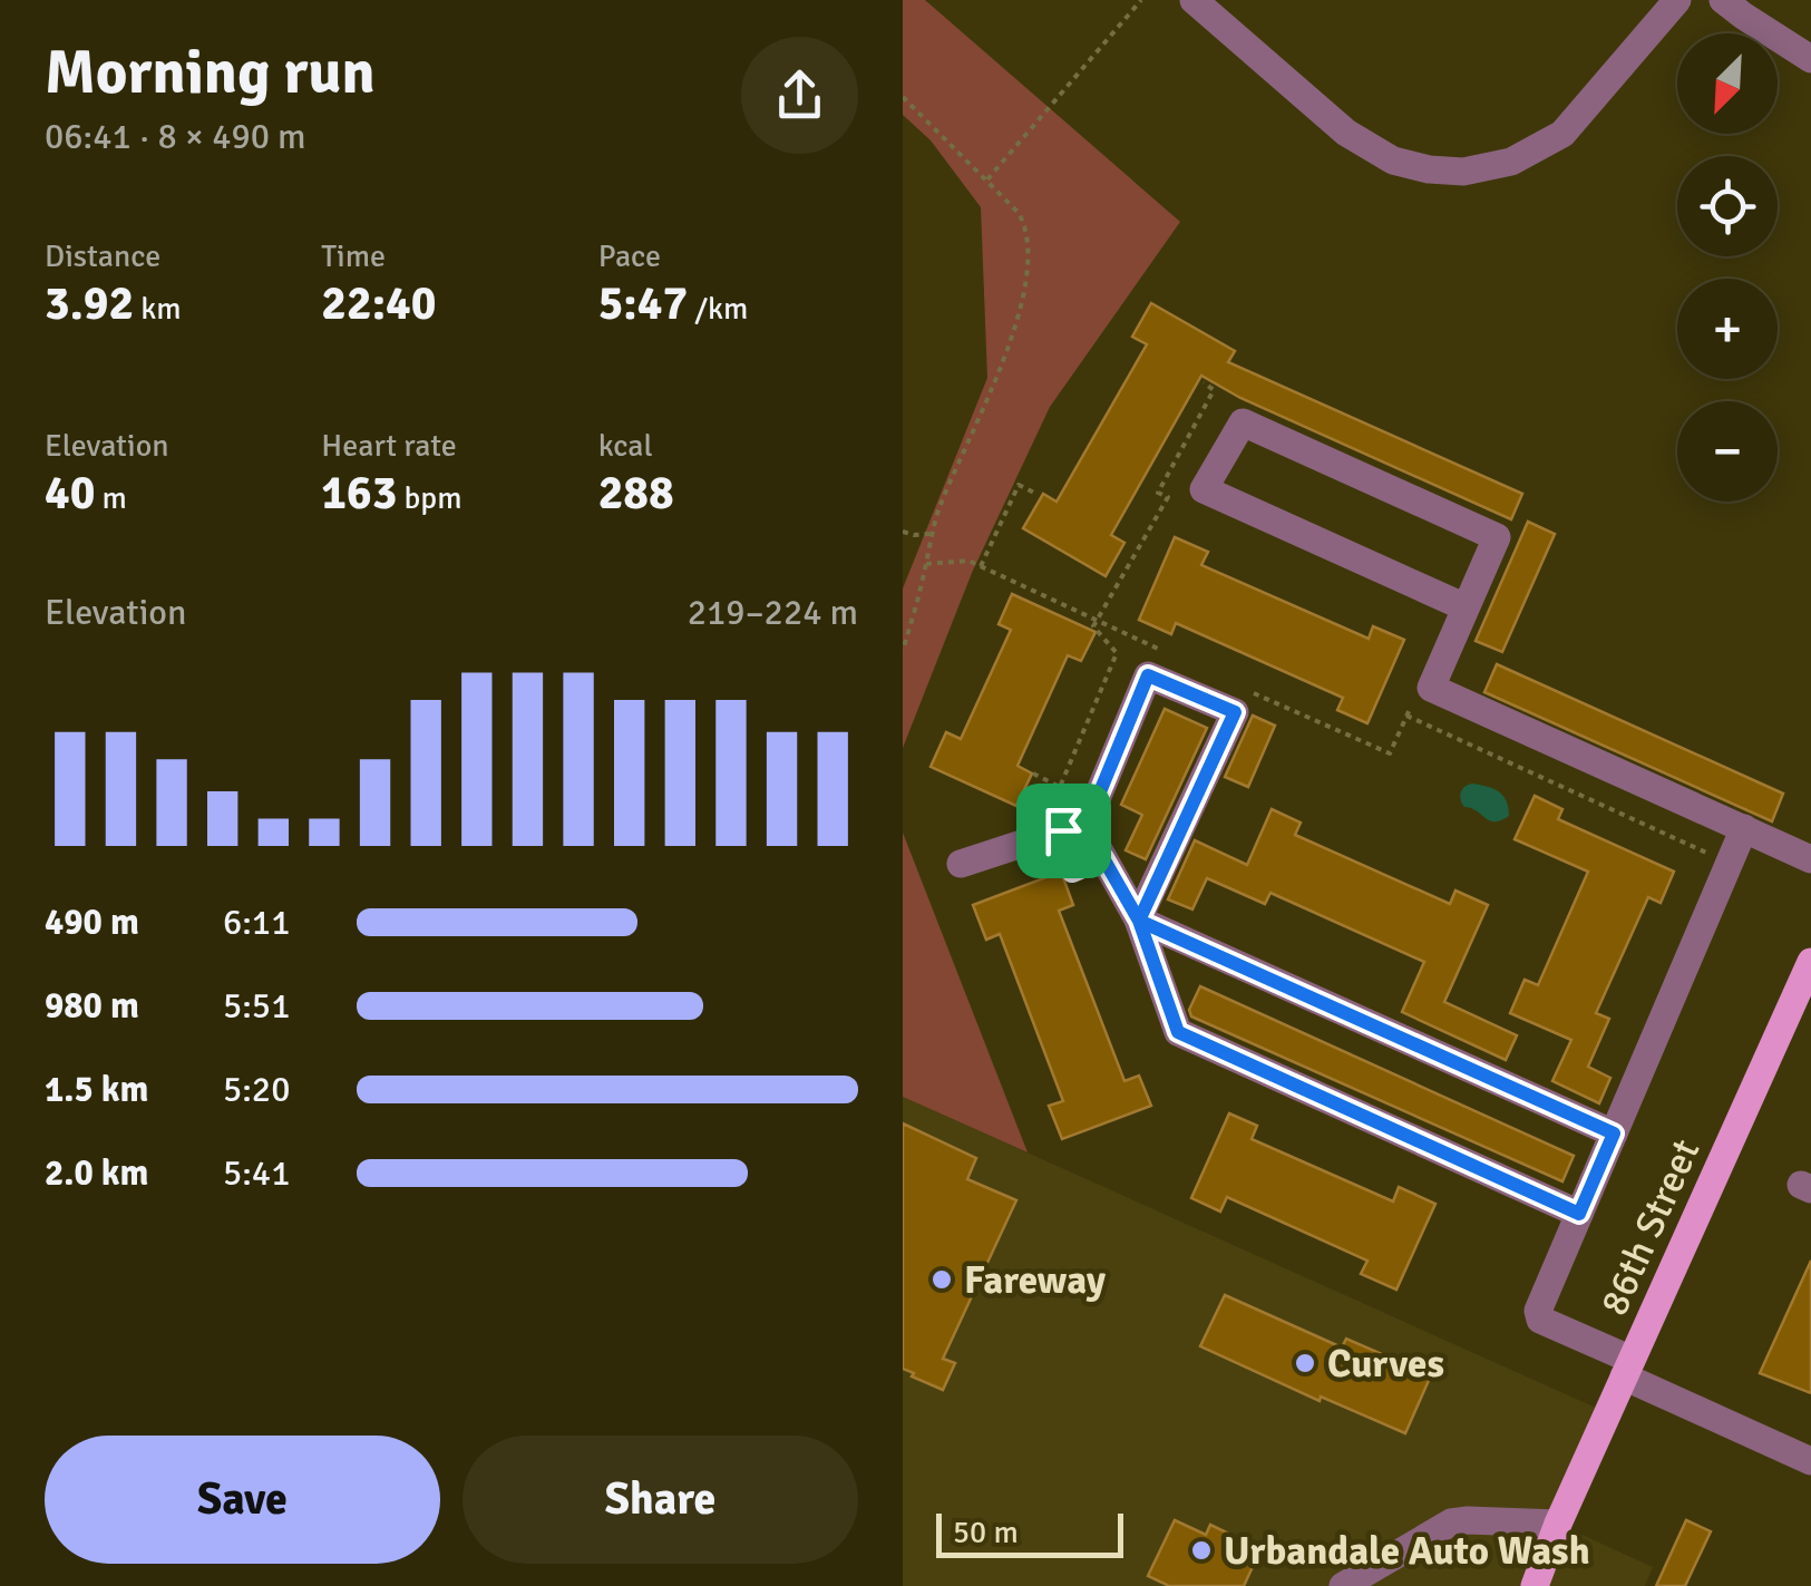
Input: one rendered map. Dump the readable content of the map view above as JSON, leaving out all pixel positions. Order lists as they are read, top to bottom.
{
  "streets": {
    "main road": ["86th Street"]
  },
  "places": ["Fareway", "Curves", "Urbandale Auto Wash"],
  "scale_bar": "50 m",
  "north": "bottom left",
  "page": {
    "heading": ["Morning run", "06:41 · 8 × 490 m"],
    "map_buttons": ["+", "−"],
    "stats": [
      ["Distance", "3.92 km"],
      ["Time", "22:40"],
      ["Pace", "5:47 /km"],
      ["Elevation", "40 m"],
      ["Heart rate", "163 bpm"],
      ["kcal", "288"]
    ],
    "chart": ["Elevation", "219–224 m"],
    "list": [
      {
        "name": "490 m",
        "note": "6:11"
      },
      {
        "name": "980 m",
        "note": "5:51"
      },
      {
        "name": "1.5 km",
        "note": "5:20"
      },
      {
        "name": "2.0 km",
        "note": "5:41"
      }
    ],
    "buttons": ["Save", "Share"],
    "scale": "50 m"
  }
}
